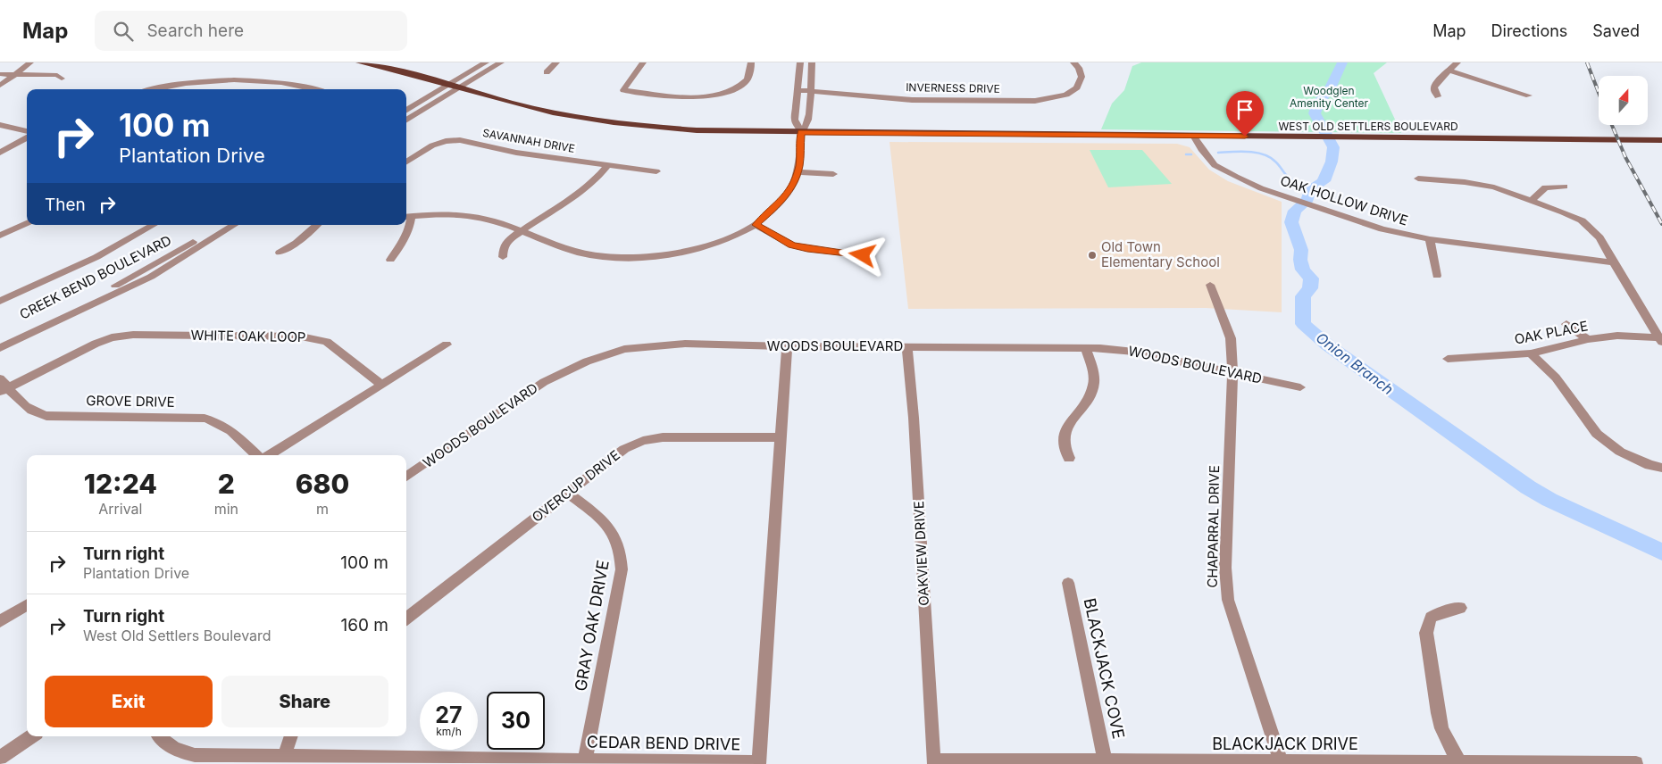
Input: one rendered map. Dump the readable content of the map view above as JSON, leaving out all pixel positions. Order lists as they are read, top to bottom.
{
  "streets": {
    "main road": ["WEST OLD SETTLERS BOULEVARD"],
    "street": [
      "INVERNESS DRIVE",
      "SAVANNAH DRIVE",
      "OAK HOLLOW DRIVE",
      "CREEK BEND BOULEVARD",
      "OAK PLACE",
      "WHITE OAK LOOP",
      "WOODS BOULEVARD",
      "GROVE DRIVE",
      "OVERCUP DRIVE",
      "CHAPARRAL DRIVE",
      "OAKVIEW DRIVE",
      "GRAY OAK DRIVE",
      "BLACKJACK COVE",
      "CEDAR BEND DRIVE",
      "BLACKJACK DRIVE"
    ]
  },
  "crossings": [
    ["WEST OLD SETTLERS BOULEVARD", "OAK HOLLOW DRIVE"],
    ["WHITE OAK LOOP", "GROVE DRIVE"],
    ["WOODS BOULEVARD", "CHAPARRAL DRIVE"],
    ["WOODS BOULEVARD", "OAKVIEW DRIVE"],
    ["WOODS BOULEVARD", "CEDAR BEND DRIVE"],
    ["OVERCUP DRIVE", "GRAY OAK DRIVE"],
    ["OVERCUP DRIVE", "CEDAR BEND DRIVE"],
    ["CHAPARRAL DRIVE", "BLACKJACK DRIVE"],
    ["OAKVIEW DRIVE", "BLACKJACK DRIVE"],
    ["GRAY OAK DRIVE", "CEDAR BEND DRIVE"],
    ["BLACKJACK COVE", "BLACKJACK DRIVE"]
  ],
  "water": ["Onion Branch"],
  "parks": ["Woodglen Amenity Center"],
  "places": ["Old Town Elementary School"],
  "north": "top",
  "page": {
    "header": "Map",
    "search": "Search here",
    "nav": ["Map", "Directions", "Saved"],
    "turn": ["100 m", "Plantation Drive"],
    "then": "Then",
    "eta": [
      "12:24",
      "Arrival",
      "2",
      "min",
      "680",
      "m"
    ],
    "list": [
      {
        "name": "Turn right",
        "note": "Plantation Drive",
        "value": "100 m"
      },
      {
        "name": "Turn right",
        "note": "West Old Settlers Boulevard",
        "value": "160 m"
      }
    ],
    "buttons": ["Exit", "Share"],
    "speed": "27 km/h",
    "limit": "30"
  }
}
